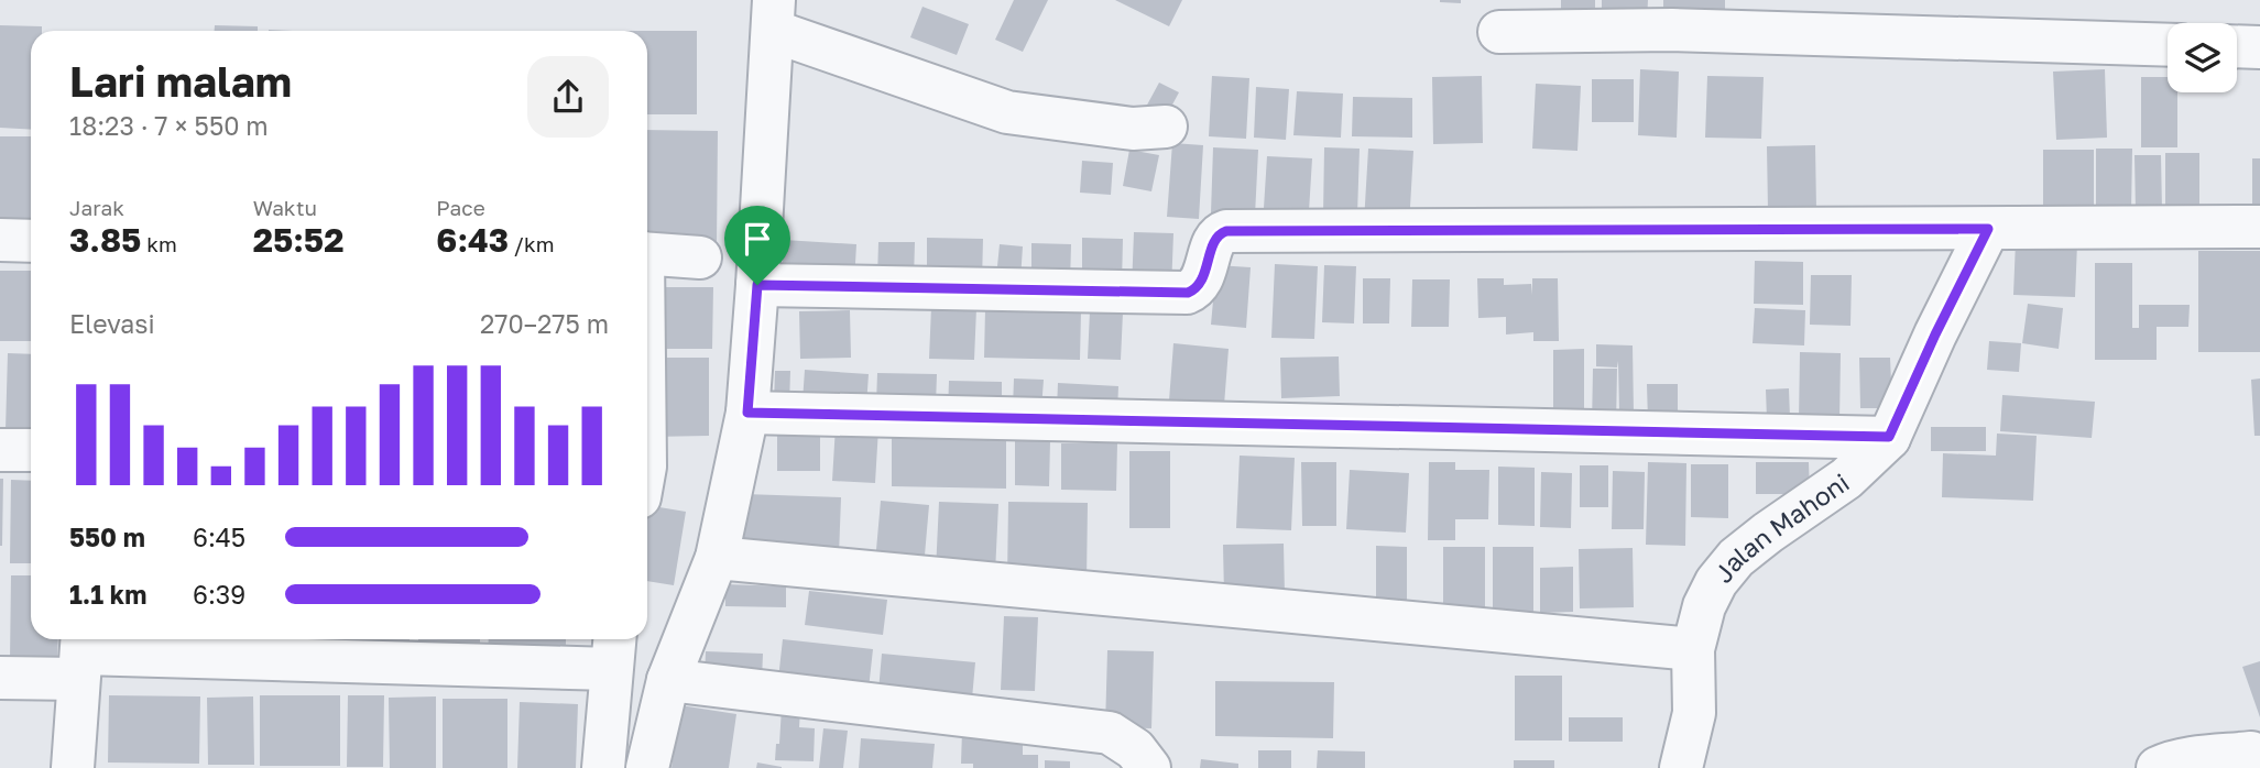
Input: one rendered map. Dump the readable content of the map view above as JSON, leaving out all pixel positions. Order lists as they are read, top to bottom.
{
  "streets": {
    "street": ["Jalan Mahoni"]
  },
  "page": {
    "heading": ["Lari malam", "18:23 · 7 × 550 m"],
    "stats": [
      ["Jarak", "3.85 km"],
      ["Waktu", "25:52"],
      ["Pace", "6:43 /km"]
    ],
    "chart": ["Elevasi", "270–275 m"],
    "list": [
      {
        "name": "550 m",
        "note": "6:45"
      },
      {
        "name": "1.1 km",
        "note": "6:39"
      }
    ]
  }
}
